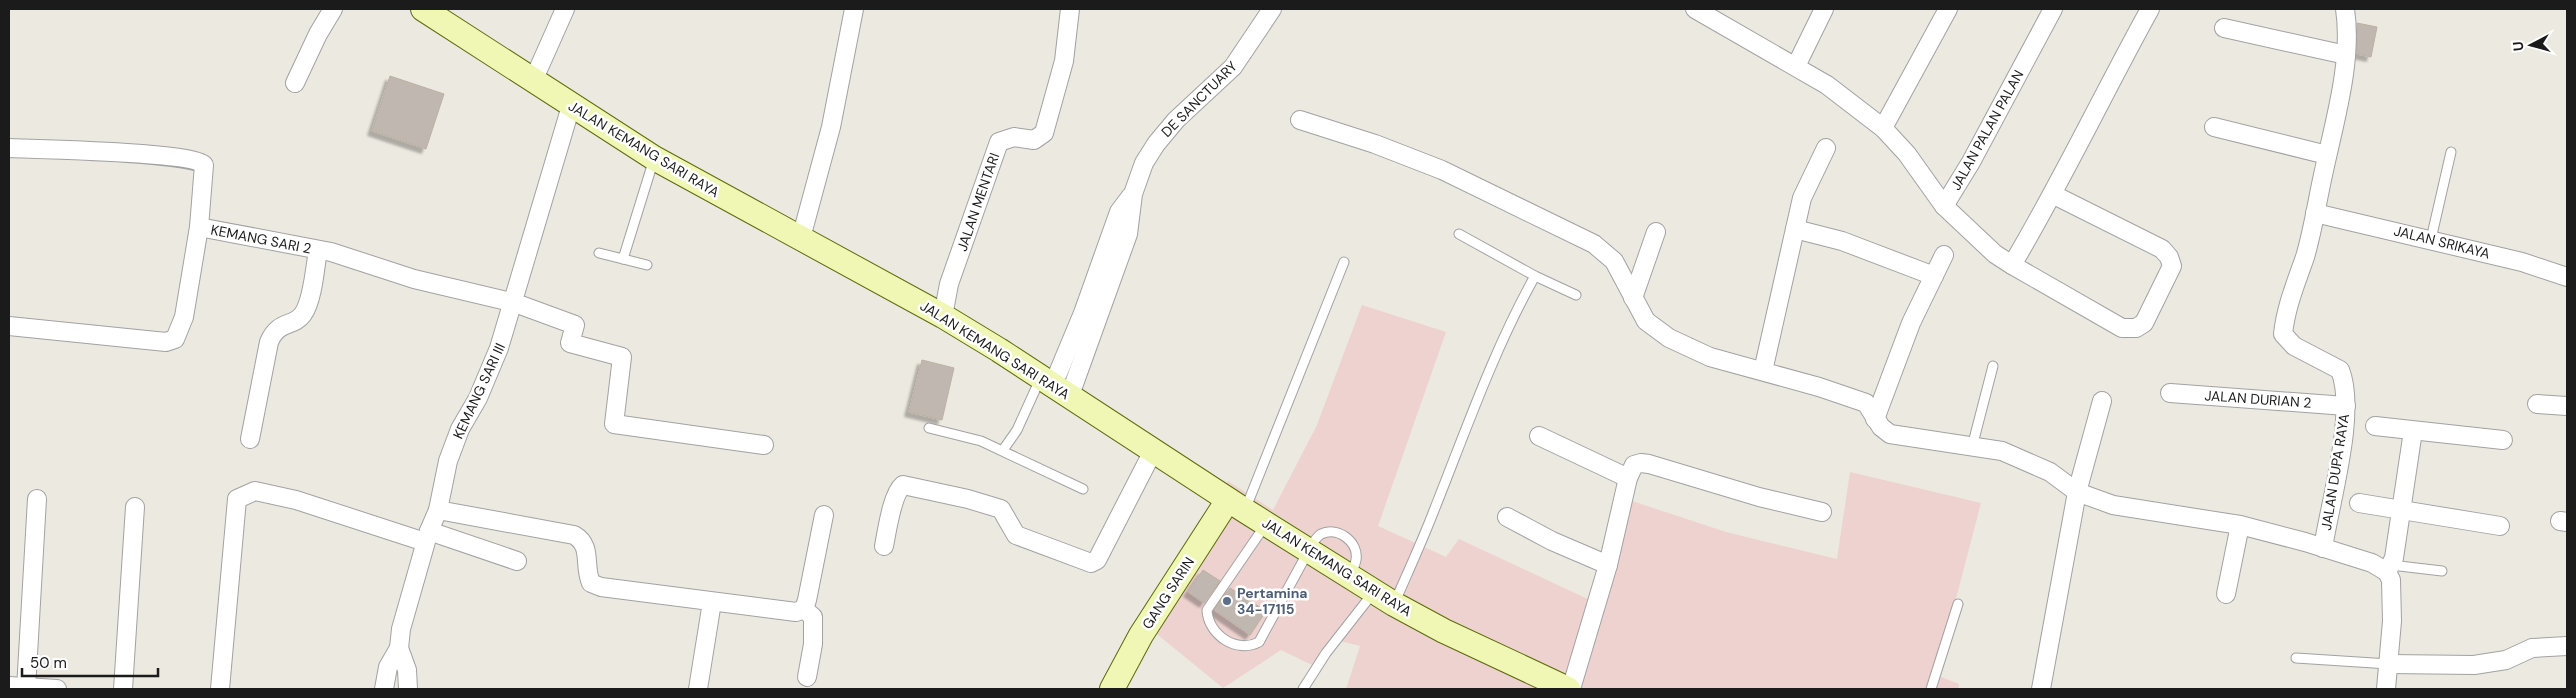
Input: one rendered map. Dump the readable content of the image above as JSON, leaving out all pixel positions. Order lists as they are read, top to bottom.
{
  "streets": {
    "main road": ["JALAN KEMANG SARI RAYA", "GANG SARIN"],
    "street": [
      "DE SANCTUARY",
      "JALAN PALAN PALAN",
      "JALAN MENTARI",
      "KEMANG SARI 2",
      "JALAN SRIKAYA",
      "KEMANG SARI III",
      "JALAN DURIAN 2",
      "JALAN DUPA RAYA"
    ]
  },
  "crossings": [
    ["DE SANCTUARY", "JALAN KEMANG SARI RAYA"],
    ["JALAN KEMANG SARI RAYA", "JALAN MENTARI"],
    ["JALAN KEMANG SARI RAYA", "KEMANG SARI III"],
    ["JALAN KEMANG SARI RAYA", "GANG SARIN"],
    ["KEMANG SARI 2", "KEMANG SARI III"],
    ["JALAN SRIKAYA", "JALAN DUPA RAYA"],
    ["JALAN DURIAN 2", "JALAN DUPA RAYA"]
  ],
  "places": ["Pertamina 34-17115"],
  "scale_bar": "50 m",
  "north": "left"
}
